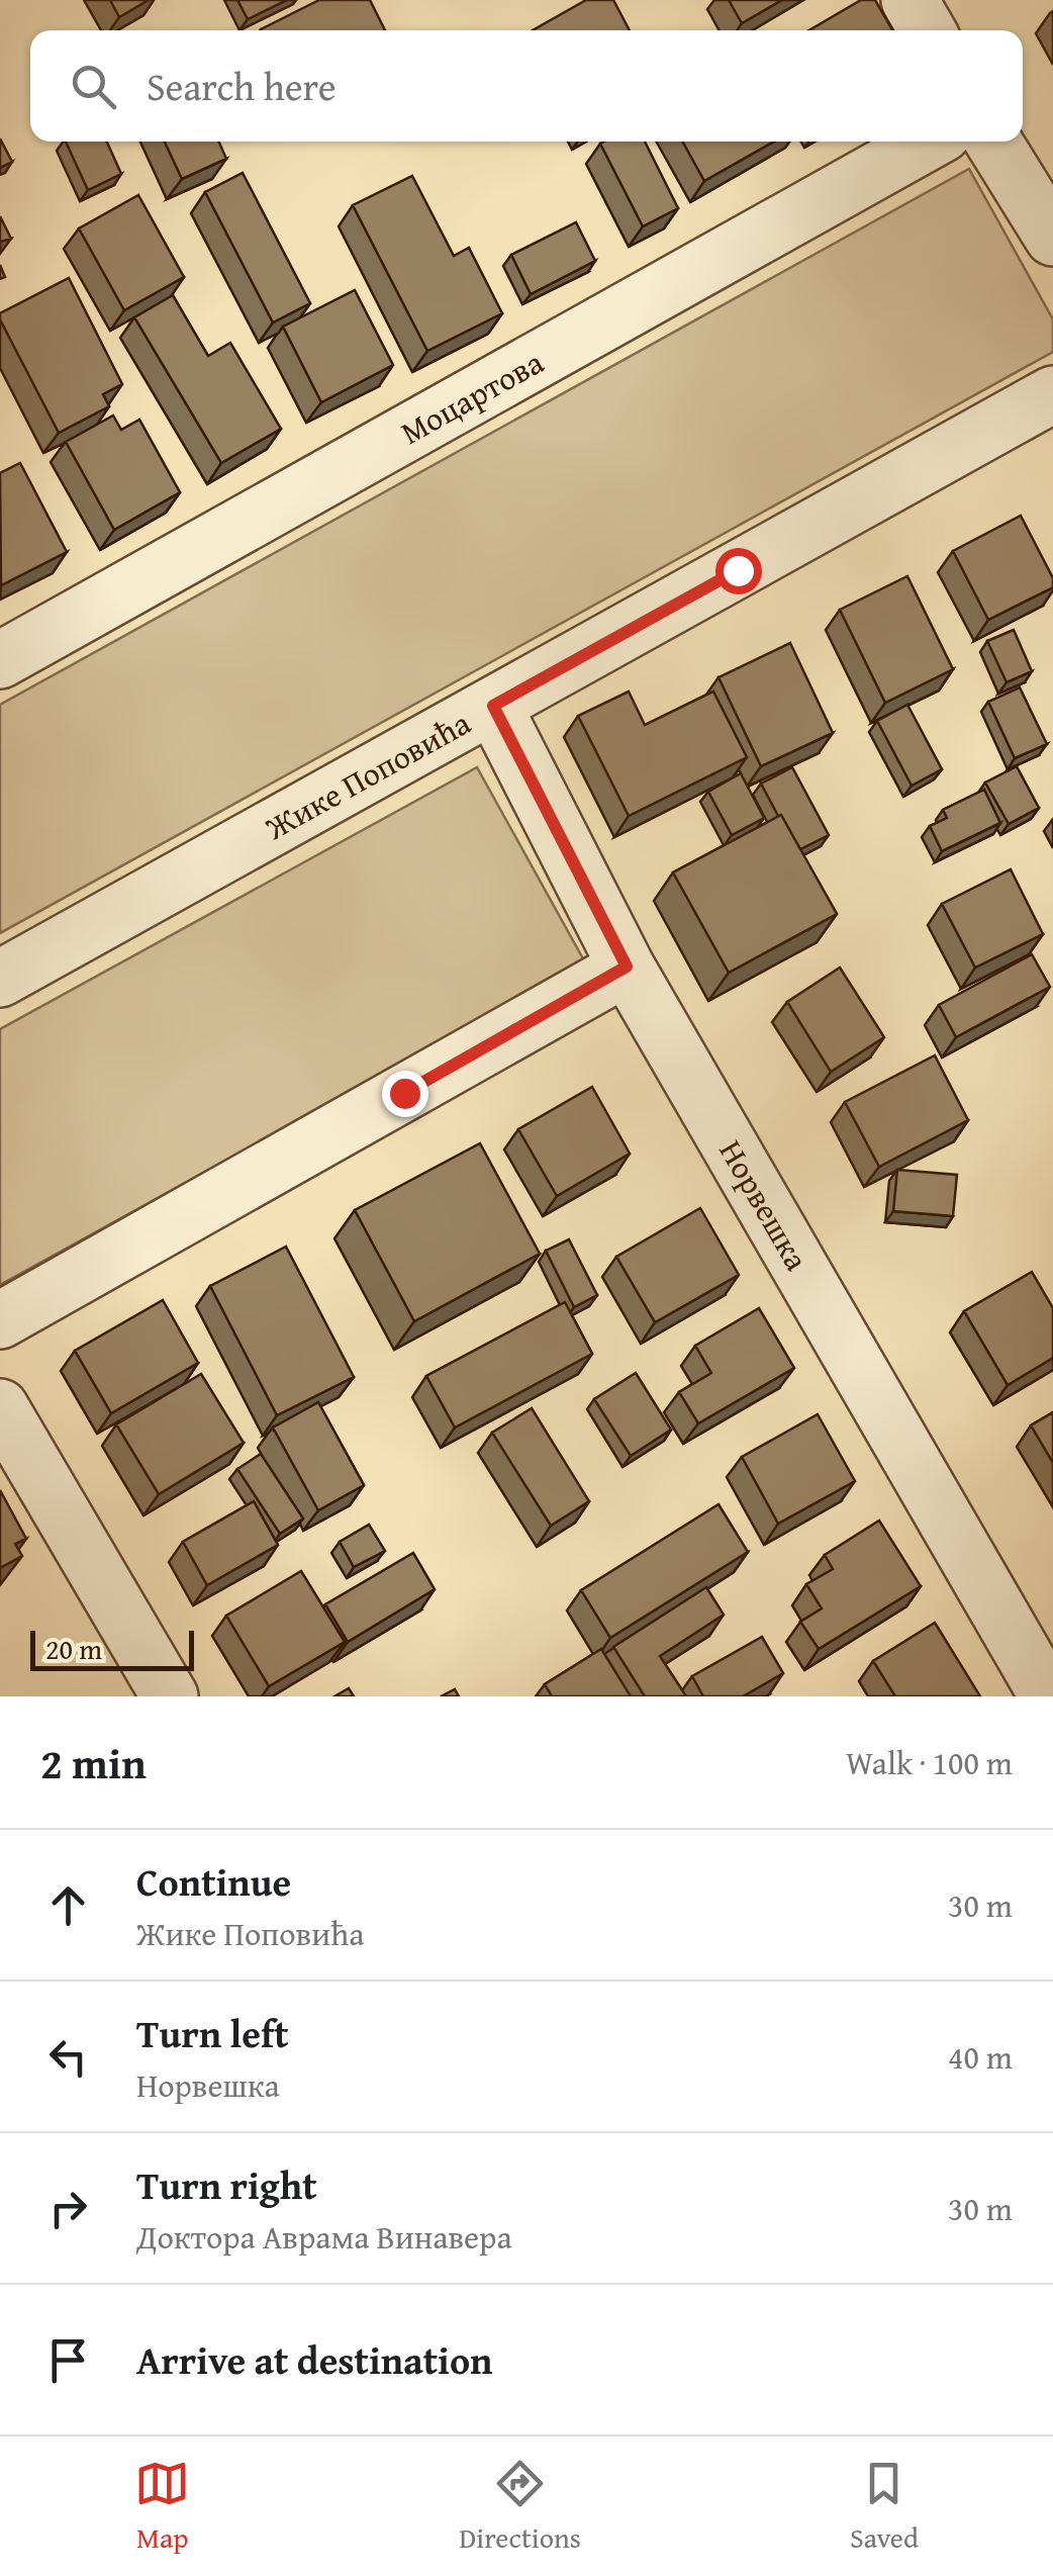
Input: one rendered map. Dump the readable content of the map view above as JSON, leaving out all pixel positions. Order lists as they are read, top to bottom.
{
  "streets": {
    "street": ["Моцартова", "Жике Поповића", "Норвешка"]
  },
  "crossings": [
    ["Жике Поповића", "Норвешка"]
  ],
  "scale_bar": "20 m",
  "page": {
    "search": "Search here",
    "scale": "20 m",
    "heading": ["2 min", "Walk · 100 m"],
    "list": [
      ["Continue", "Жике Поповића", "30 m"],
      ["Turn left", "Норвешка", "40 m"],
      ["Turn right", "Доктора Аврама Винавера", "30 m"],
      "Arrive at destination"
    ],
    "nav": ["Map", "Directions", "Saved"]
  }
}
